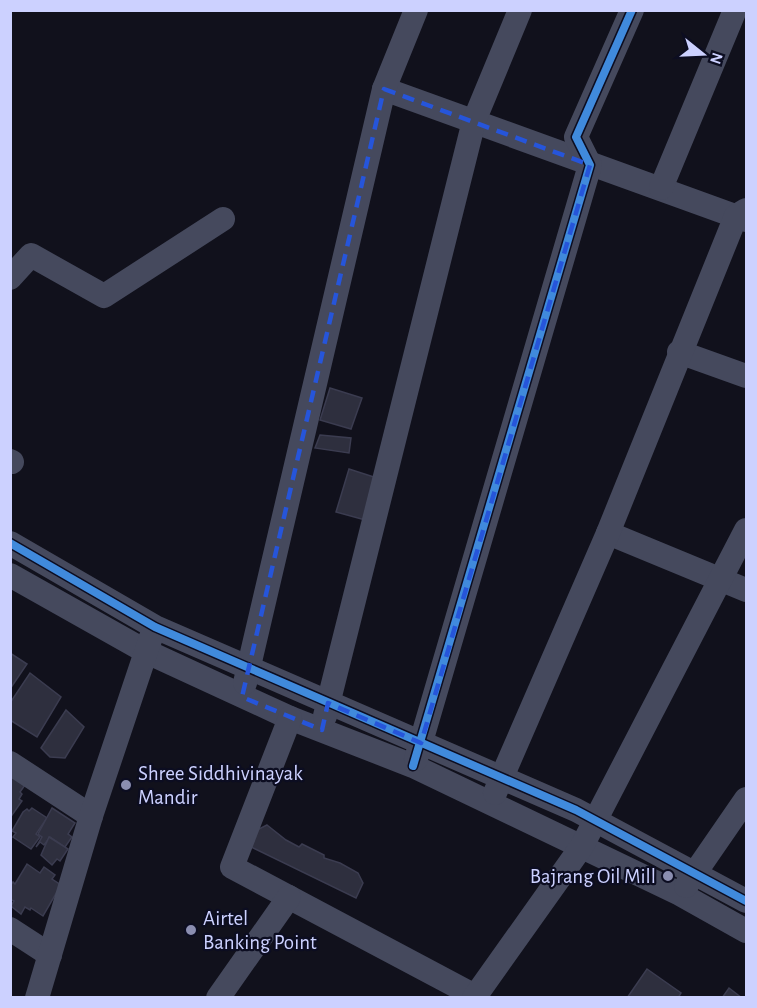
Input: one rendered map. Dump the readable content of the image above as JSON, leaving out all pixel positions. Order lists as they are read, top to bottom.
{
  "places": ["Shree Siddhivinayak Mandir", "Bajrang Oil Mill", "Airtel Banking Point"],
  "north": "right"
}
